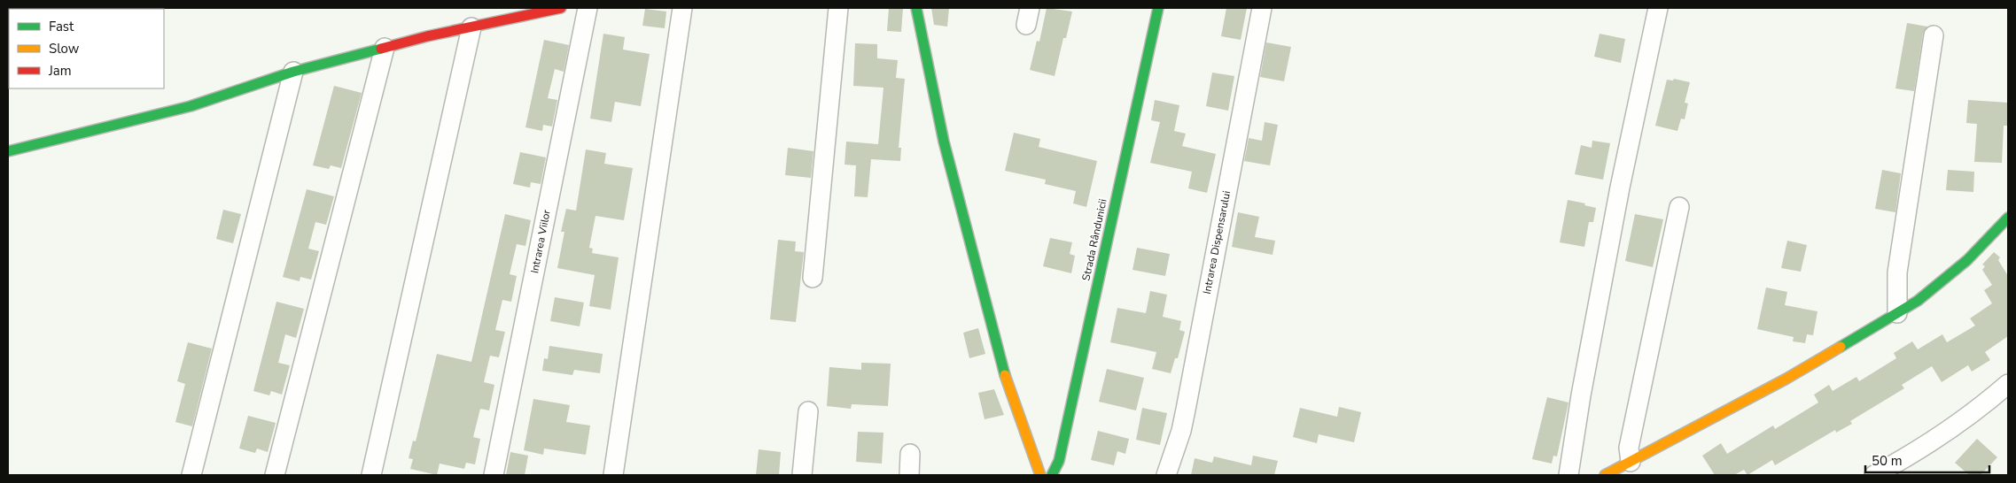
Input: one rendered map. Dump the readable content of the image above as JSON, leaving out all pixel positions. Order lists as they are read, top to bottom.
{
  "streets": {
    "street": ["Strada Rândunicii", "Intrarea Viilor", "Intrarea Dispensarului"]
  },
  "legend": ["Fast", "Slow", "Jam"],
  "scale_bar": "50 m"
}
